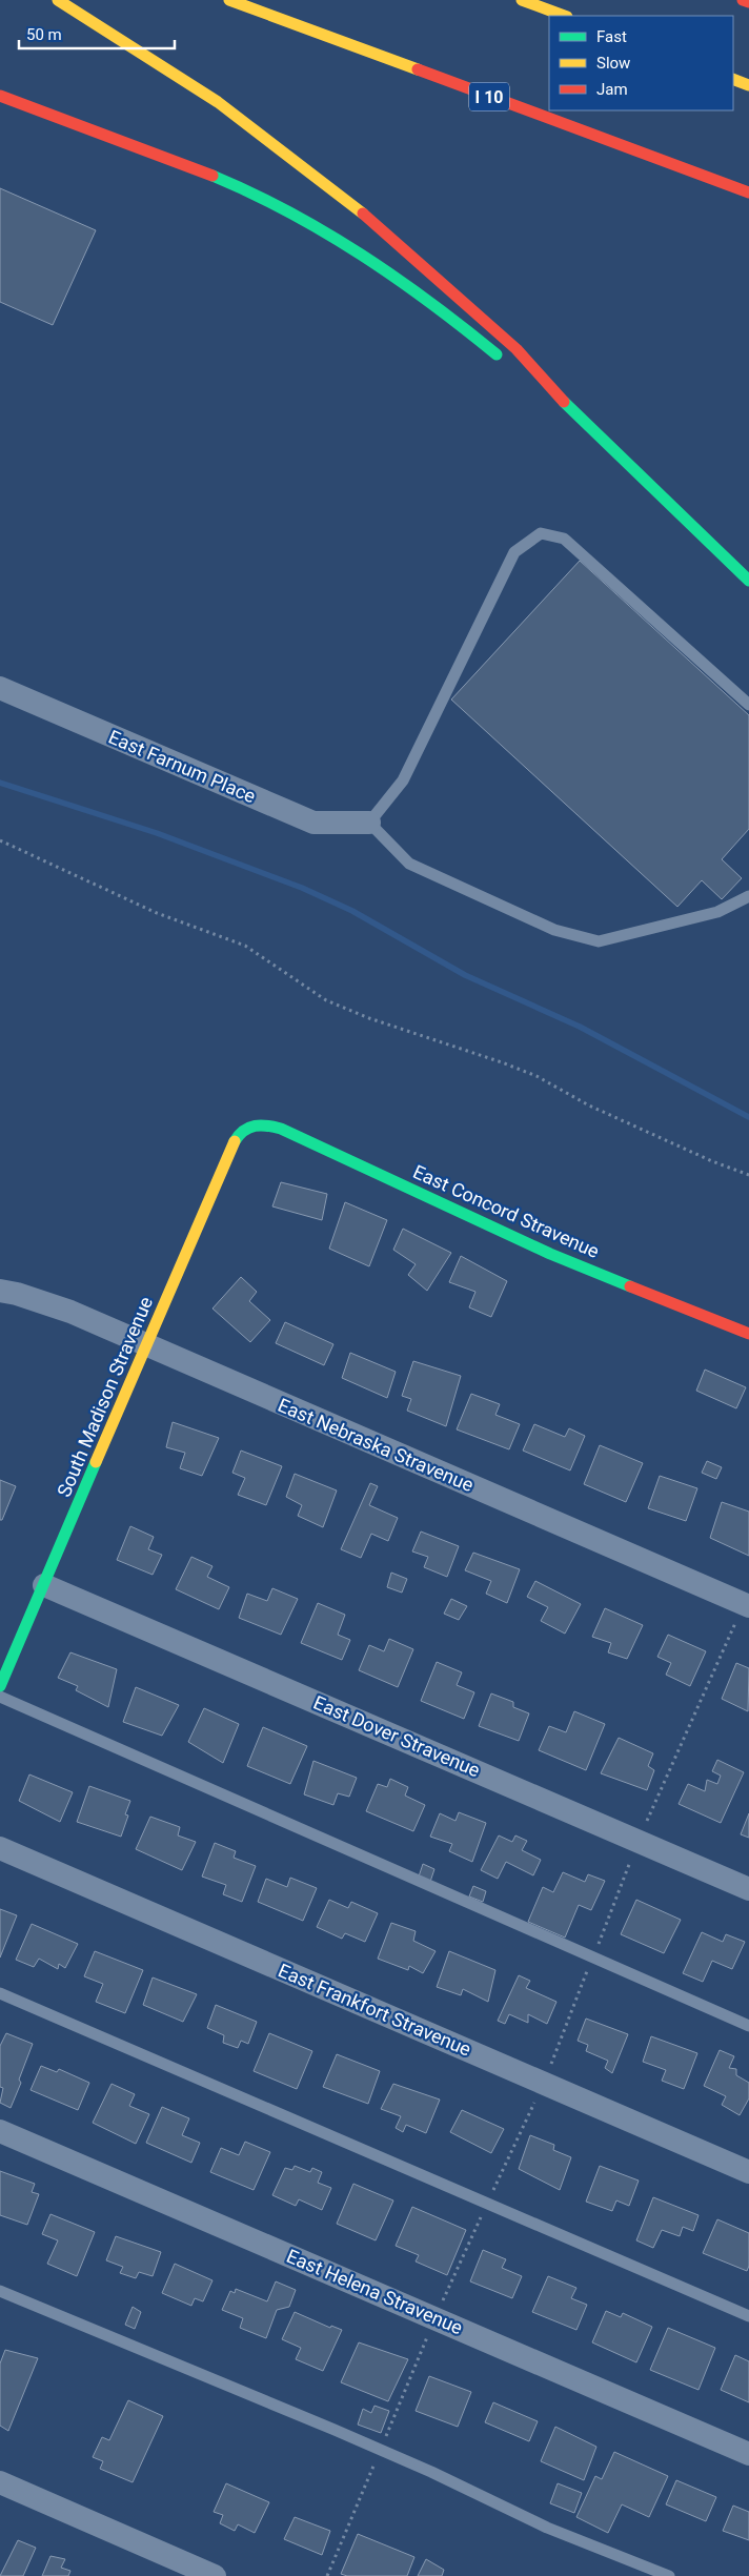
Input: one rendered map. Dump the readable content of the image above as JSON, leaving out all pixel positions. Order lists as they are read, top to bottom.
{
  "streets": {
    "main road": ["I 10", "East Concord Stravenue", "South Madison Stravenue"],
    "street": [
      "East Farnum Place",
      "East Nebraska Stravenue",
      "East Dover Stravenue",
      "East Frankfort Stravenue",
      "East Helena Stravenue"
    ]
  },
  "crossings": [
    ["East Concord Stravenue", "South Madison Stravenue"],
    ["South Madison Stravenue", "East Nebraska Stravenue"],
    ["South Madison Stravenue", "East Dover Stravenue"]
  ],
  "legend": ["Fast", "Slow", "Jam"],
  "scale_bar": "50 m"
}
